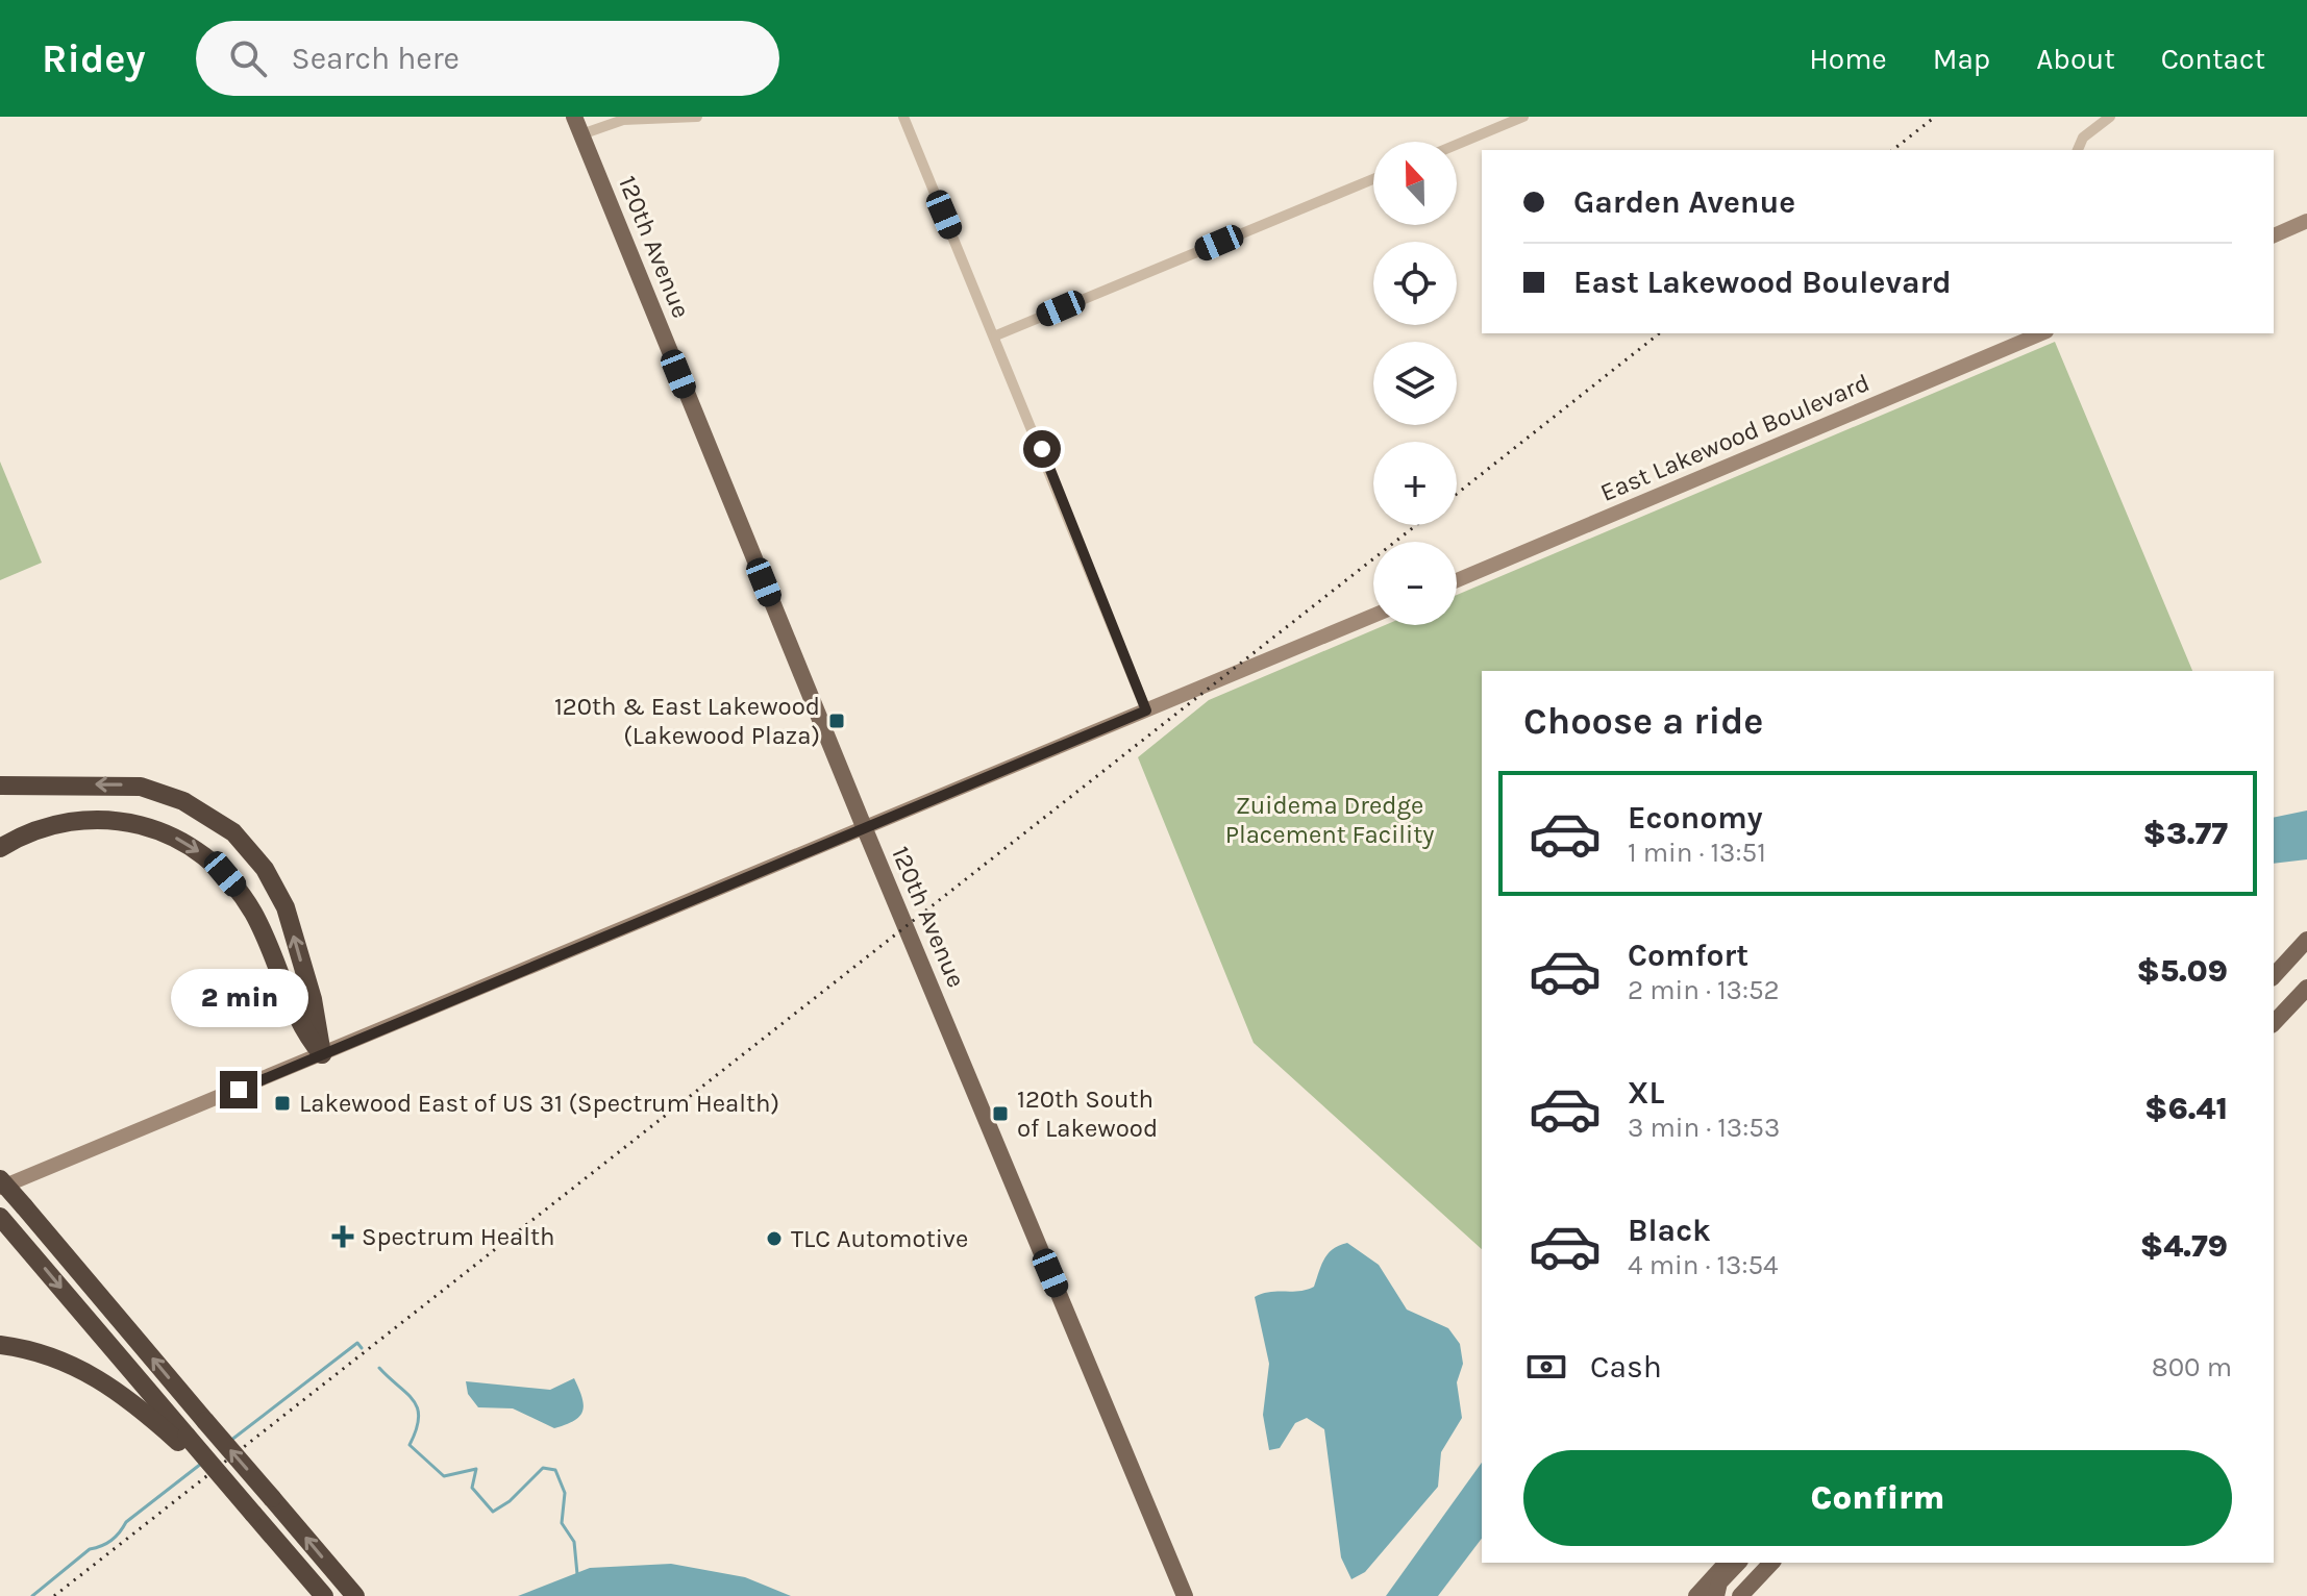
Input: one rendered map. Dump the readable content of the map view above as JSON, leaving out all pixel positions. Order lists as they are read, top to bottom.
{
  "streets": {
    "main road": ["120th Avenue", "East Lakewood Boulevard"]
  },
  "parks": ["Zuidema Dredge Placement Facility"],
  "places": {
    "transit": ["120th & East Lakewood (Lakewood Plaza)", "Lakewood East of US 31 (Spectrum Health)", "120th South of Lakewood"],
    "health": ["Spectrum Health"],
    "other": ["TLC Automotive"]
  },
  "north": "top",
  "page": {
    "header": "Ridey",
    "search": "Search here",
    "nav": [
      "Home",
      "Map",
      "About",
      "Contact"
    ],
    "map_buttons": ["+", "−"],
    "banner": ["Garden Avenue", "East Lakewood Boulevard"],
    "heading": "Choose a ride",
    "list": [
      {
        "name": "Economy",
        "note": "1 min · 13:51",
        "value": "$3.77"
      },
      {
        "name": "Comfort",
        "note": "2 min · 13:52",
        "value": "$5.09"
      },
      {
        "name": "XL",
        "note": "3 min · 13:53",
        "value": "$6.41"
      },
      {
        "name": "Black",
        "note": "4 min · 13:54",
        "value": "$4.79"
      }
    ],
    "bubble": "2 min",
    "pay": ["Cash", "800 m"],
    "buttons": "Confirm"
  }
}
